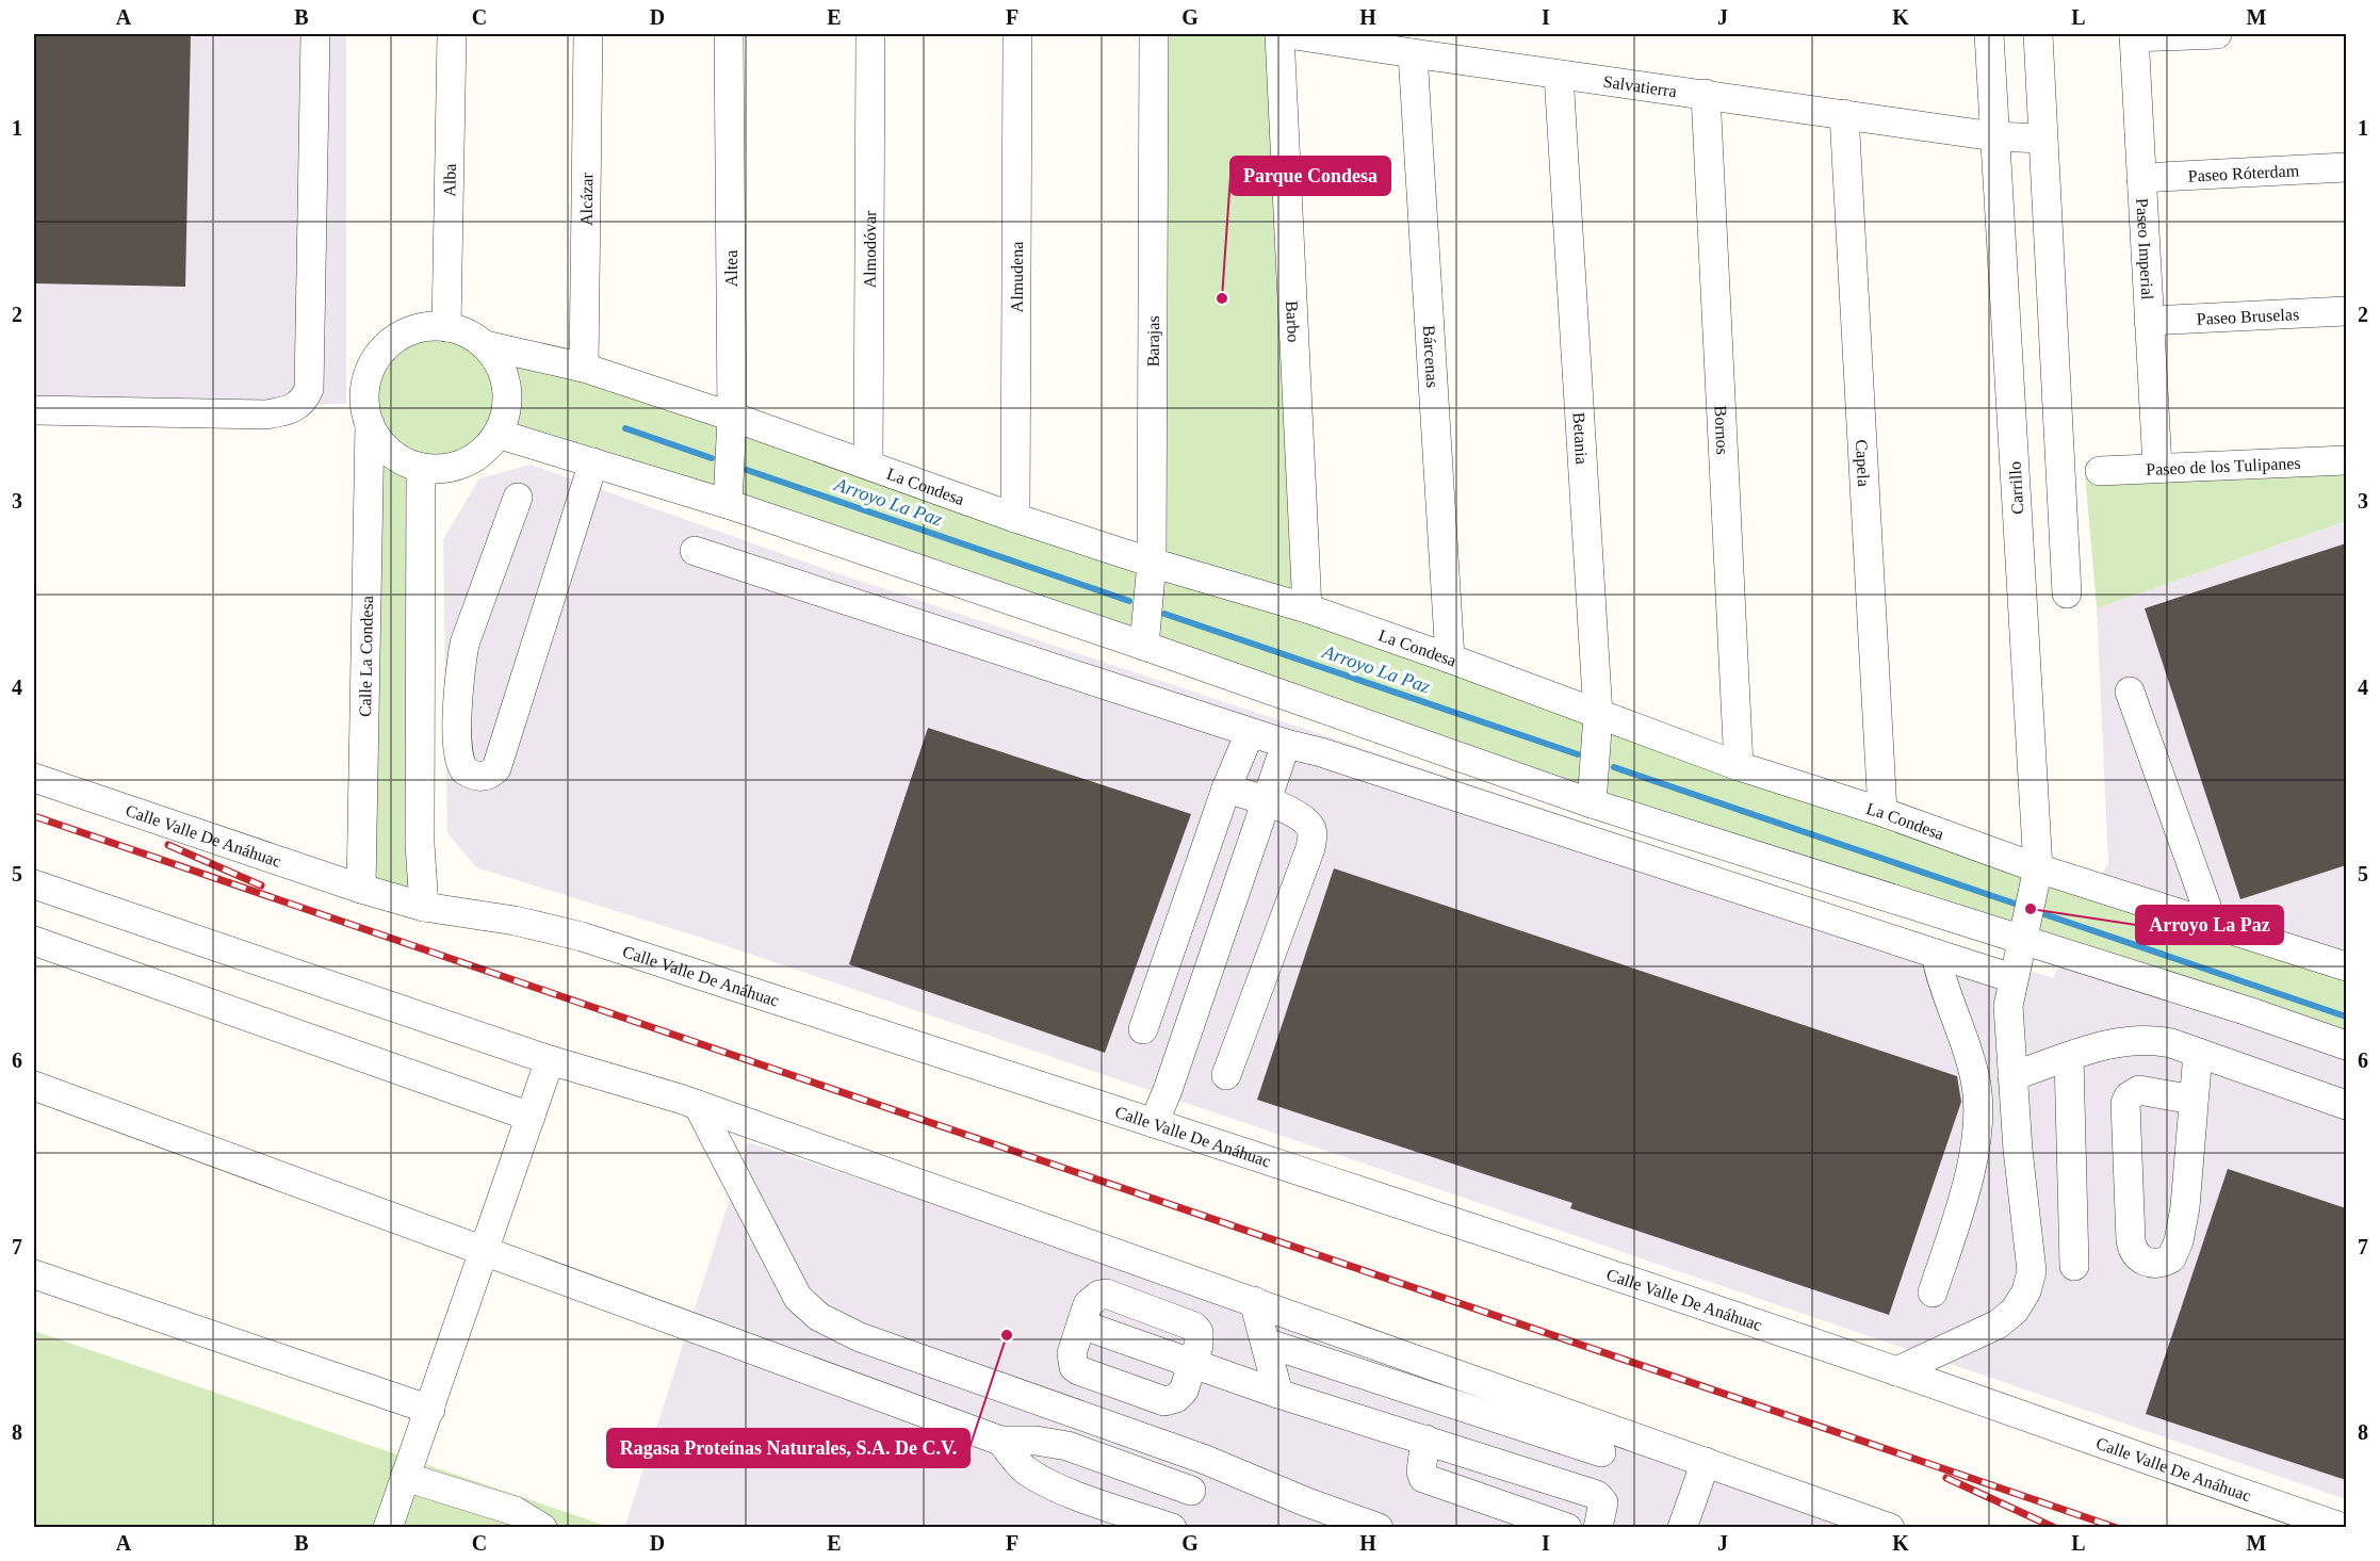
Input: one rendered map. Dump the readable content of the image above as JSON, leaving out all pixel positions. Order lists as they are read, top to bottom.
{
  "streets": {
    "street": [
      "Salvatierra",
      "Paseo Róterdam",
      "Alba",
      "Alcázar",
      "Almodóvar",
      "Paseo Imperial",
      "Altea",
      "Almudena",
      "Paseo Bruselas",
      "Barbo",
      "Barajas",
      "Bárcenas",
      "Bornos",
      "Betania",
      "Capela",
      "Paseo de los Tulipanes",
      "La Condesa",
      "Carrillo",
      "Calle La Condesa",
      "Calle Valle De Anáhuac"
    ]
  },
  "crossings": [
    ["Salvatierra", "Bárcenas"],
    ["Salvatierra", "Bornos"],
    ["Salvatierra", "Betania"],
    ["Salvatierra", "Capela"],
    ["Salvatierra", "Carrillo"],
    ["Paseo Róterdam", "Paseo Imperial"],
    ["Alba", "La Condesa"],
    ["Alba", "Calle La Condesa"],
    ["Alcázar", "La Condesa"],
    ["Almodóvar", "La Condesa"],
    ["Paseo Imperial", "Paseo Bruselas"],
    ["Paseo Imperial", "Paseo de los Tulipanes"],
    ["Altea", "La Condesa"],
    ["Almudena", "La Condesa"],
    ["Barbo", "La Condesa"],
    ["Barajas", "La Condesa"],
    ["Bárcenas", "La Condesa"],
    ["Bornos", "La Condesa"],
    ["Betania", "La Condesa"],
    ["Capela", "La Condesa"],
    ["La Condesa", "Carrillo"],
    ["La Condesa", "Calle La Condesa"],
    ["Carrillo", "Calle Valle De Anáhuac"],
    ["Calle La Condesa", "Calle Valle De Anáhuac"]
  ],
  "water": ["Arroyo La Paz"],
  "places": ["Parque Condesa", "Arroyo La Paz", "Ragasa Proteínas Naturales, S.A. De C.V."],
  "grid": {
    "columns": [
      "A",
      "B",
      "C",
      "D",
      "E",
      "F",
      "G",
      "H",
      "I",
      "J",
      "K",
      "L",
      "M"
    ],
    "rows": [
      "1",
      "2",
      "3",
      "4",
      "5",
      "6",
      "7",
      "8"
    ]
  }
}
